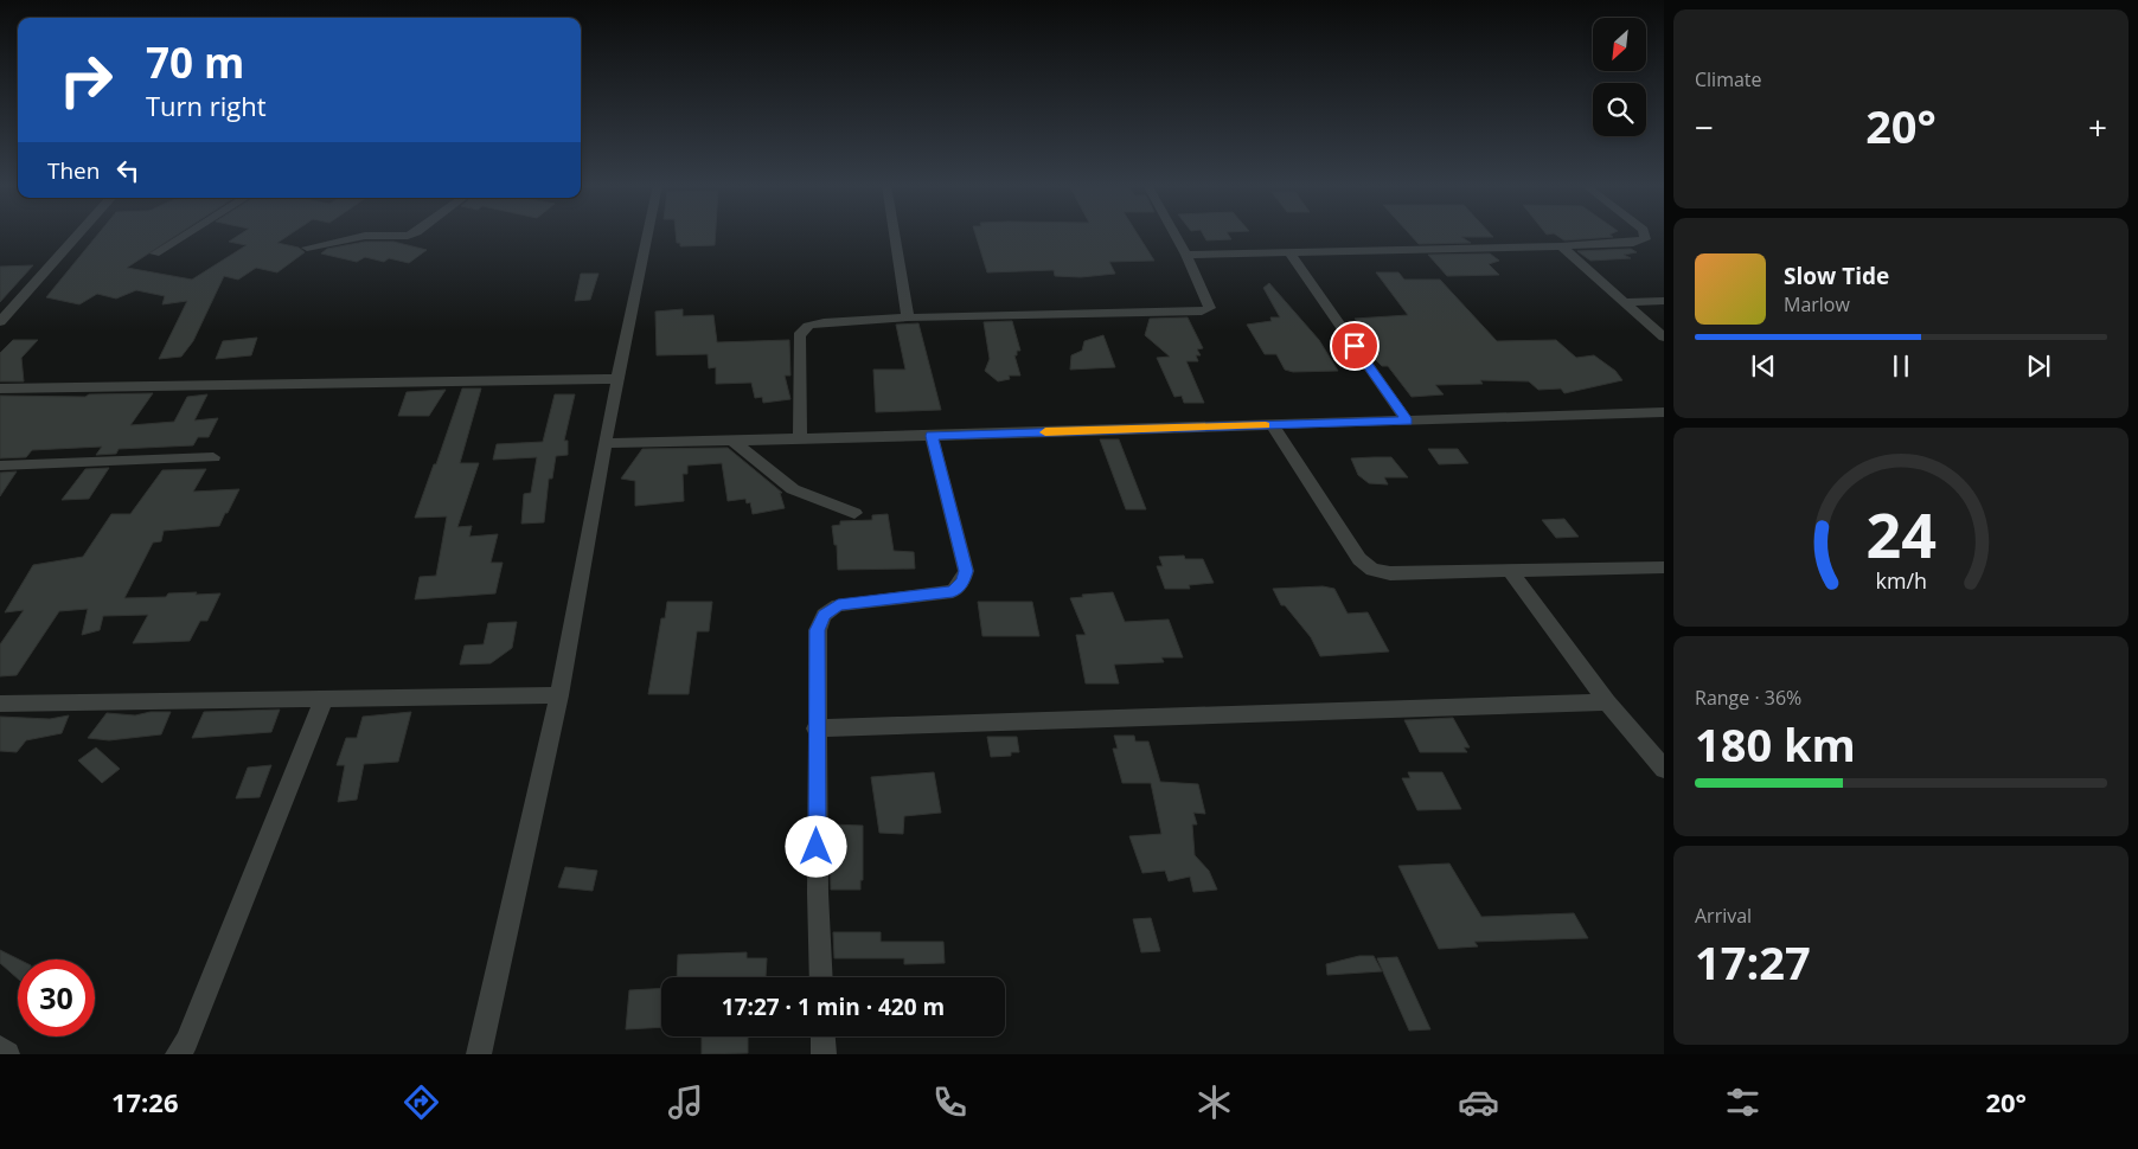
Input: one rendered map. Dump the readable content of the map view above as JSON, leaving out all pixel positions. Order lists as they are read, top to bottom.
{
  "north": "bottom left",
  "page": {
    "tile": [
      "Climate",
      ["Range · 36%", "180 km"],
      ["Arrival", "17:27"]
    ],
    "turn": ["70 m", "Turn right"],
    "heat": ["−", "20°", "+"],
    "then": "Then",
    "song": ["Slow Tide", "Marlow"],
    "limit": "30",
    "trip": "17:27 · 1 min · 420 m",
    "tabs": ["17:26", "20°"],
    "gauge": ["24", "km/h"]
  }
}
